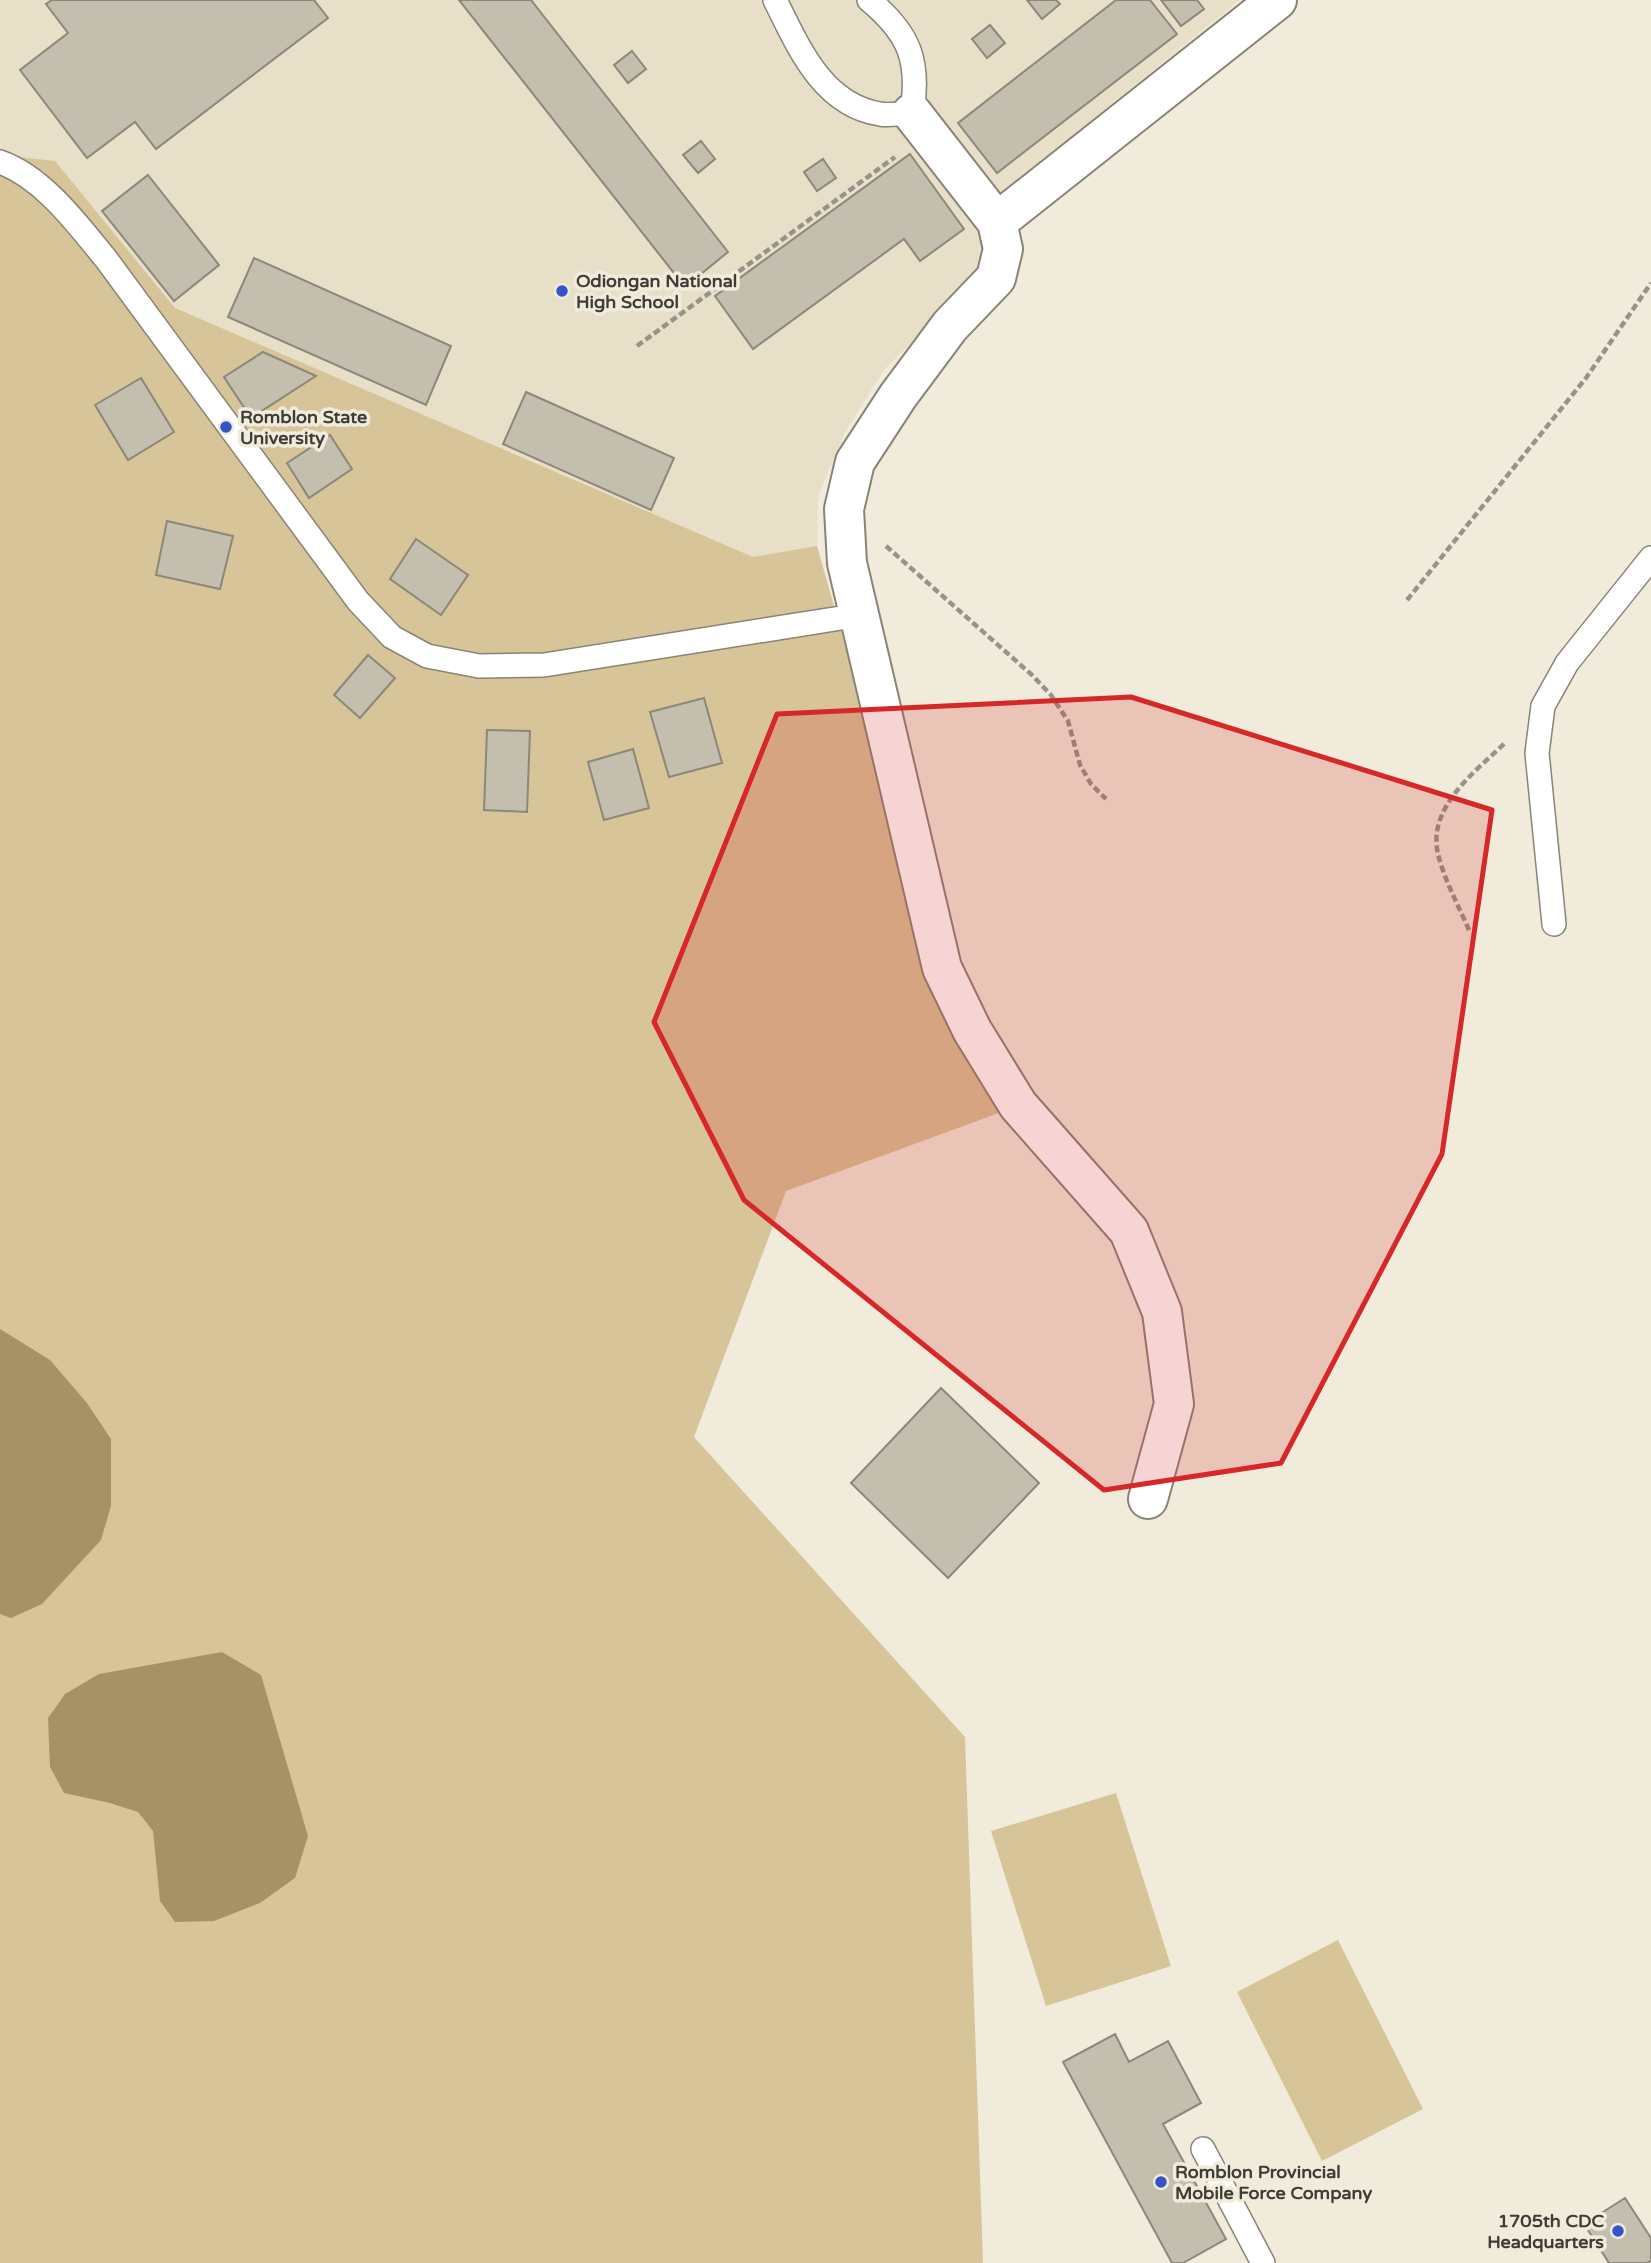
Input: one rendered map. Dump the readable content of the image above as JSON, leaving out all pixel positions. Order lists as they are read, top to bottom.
{
  "places": [
    "Odiongan National High School",
    "Romblon State University",
    "Romblon Provincial Mobile Force Company",
    "1705th CDC Headquarters"
  ]
}
